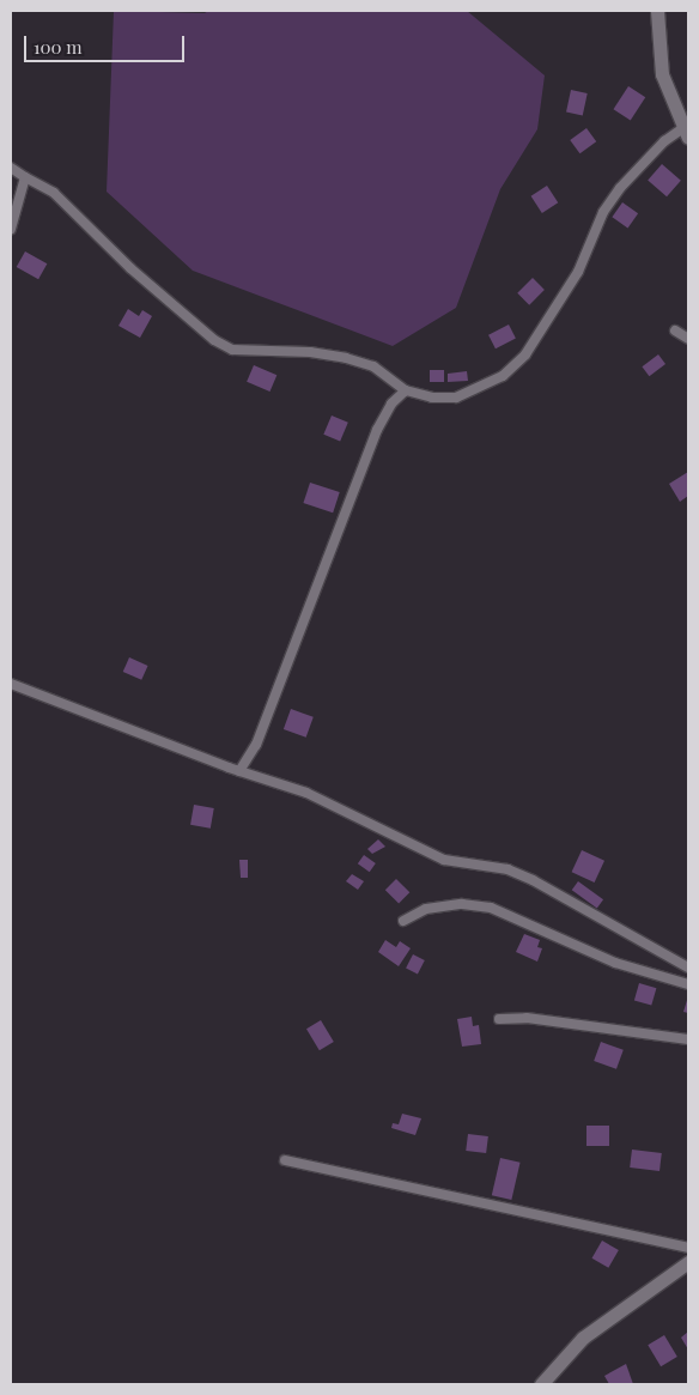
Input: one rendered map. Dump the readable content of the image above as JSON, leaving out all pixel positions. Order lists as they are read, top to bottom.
{
  "scale_bar": "100 m"
}
